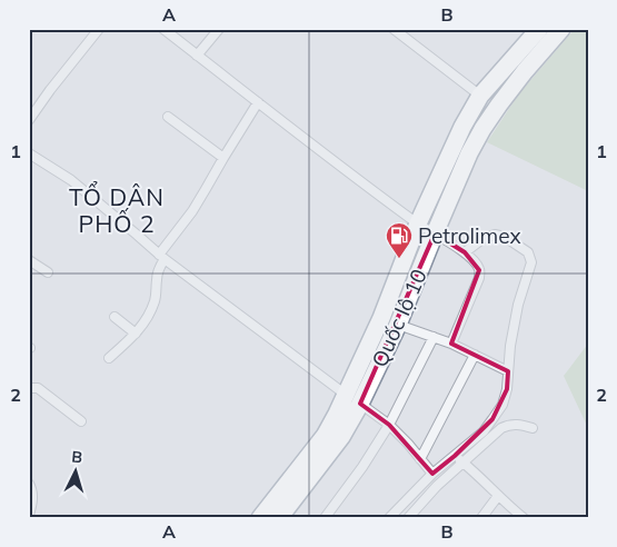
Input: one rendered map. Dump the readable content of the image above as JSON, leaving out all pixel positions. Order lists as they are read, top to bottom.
{
  "streets": {
    "highway": ["Quốc lộ 10"]
  },
  "districts": ["TỔ DÂN PHỐ 2"],
  "places": {
    "fuel station": ["Petrolimex"]
  },
  "north": "top",
  "grid": {
    "columns": ["A", "B"],
    "rows": ["1", "2"]
  }
}
